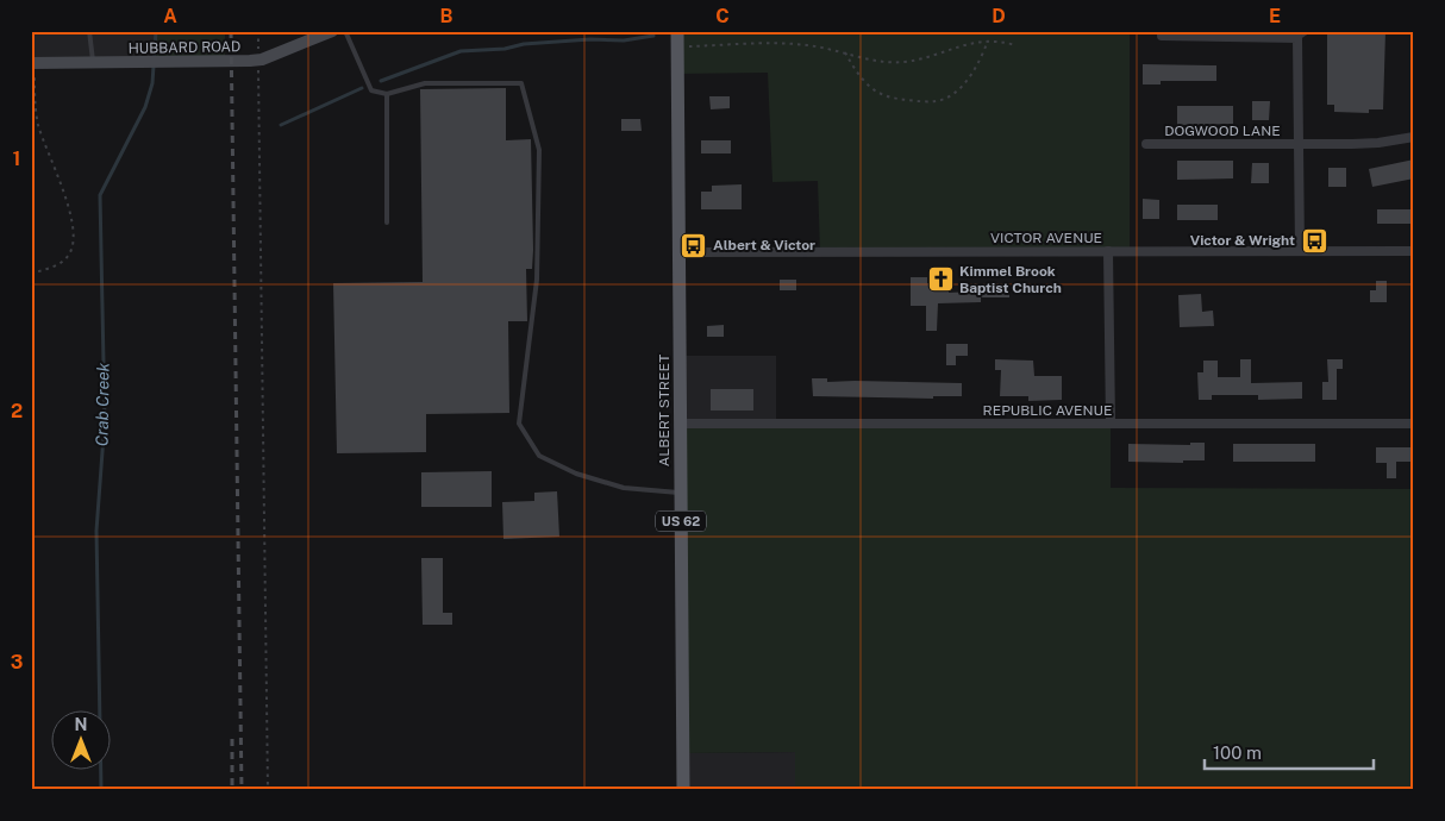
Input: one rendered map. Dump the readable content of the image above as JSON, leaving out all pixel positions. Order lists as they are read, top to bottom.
{
  "streets": {
    "main road": ["ALBERT STREET", "US 62"],
    "street": [
      "HUBBARD ROAD",
      "DOGWOOD LANE",
      "VICTOR AVENUE",
      "REPUBLIC AVENUE"
    ]
  },
  "crossings": [
    ["VICTOR AVENUE", "ALBERT STREET"],
    ["ALBERT STREET", "REPUBLIC AVENUE"]
  ],
  "water": ["Crab Creek"],
  "places": {
    "bus stop": ["Victor & Wright", "Albert & Victor"],
    "church": ["Kimmel Brook Baptist Church"]
  },
  "scale_bar": "100 m",
  "north": "top",
  "grid": {
    "columns": [
      "A",
      "B",
      "C",
      "D",
      "E"
    ],
    "rows": ["1", "2", "3"]
  }
}
